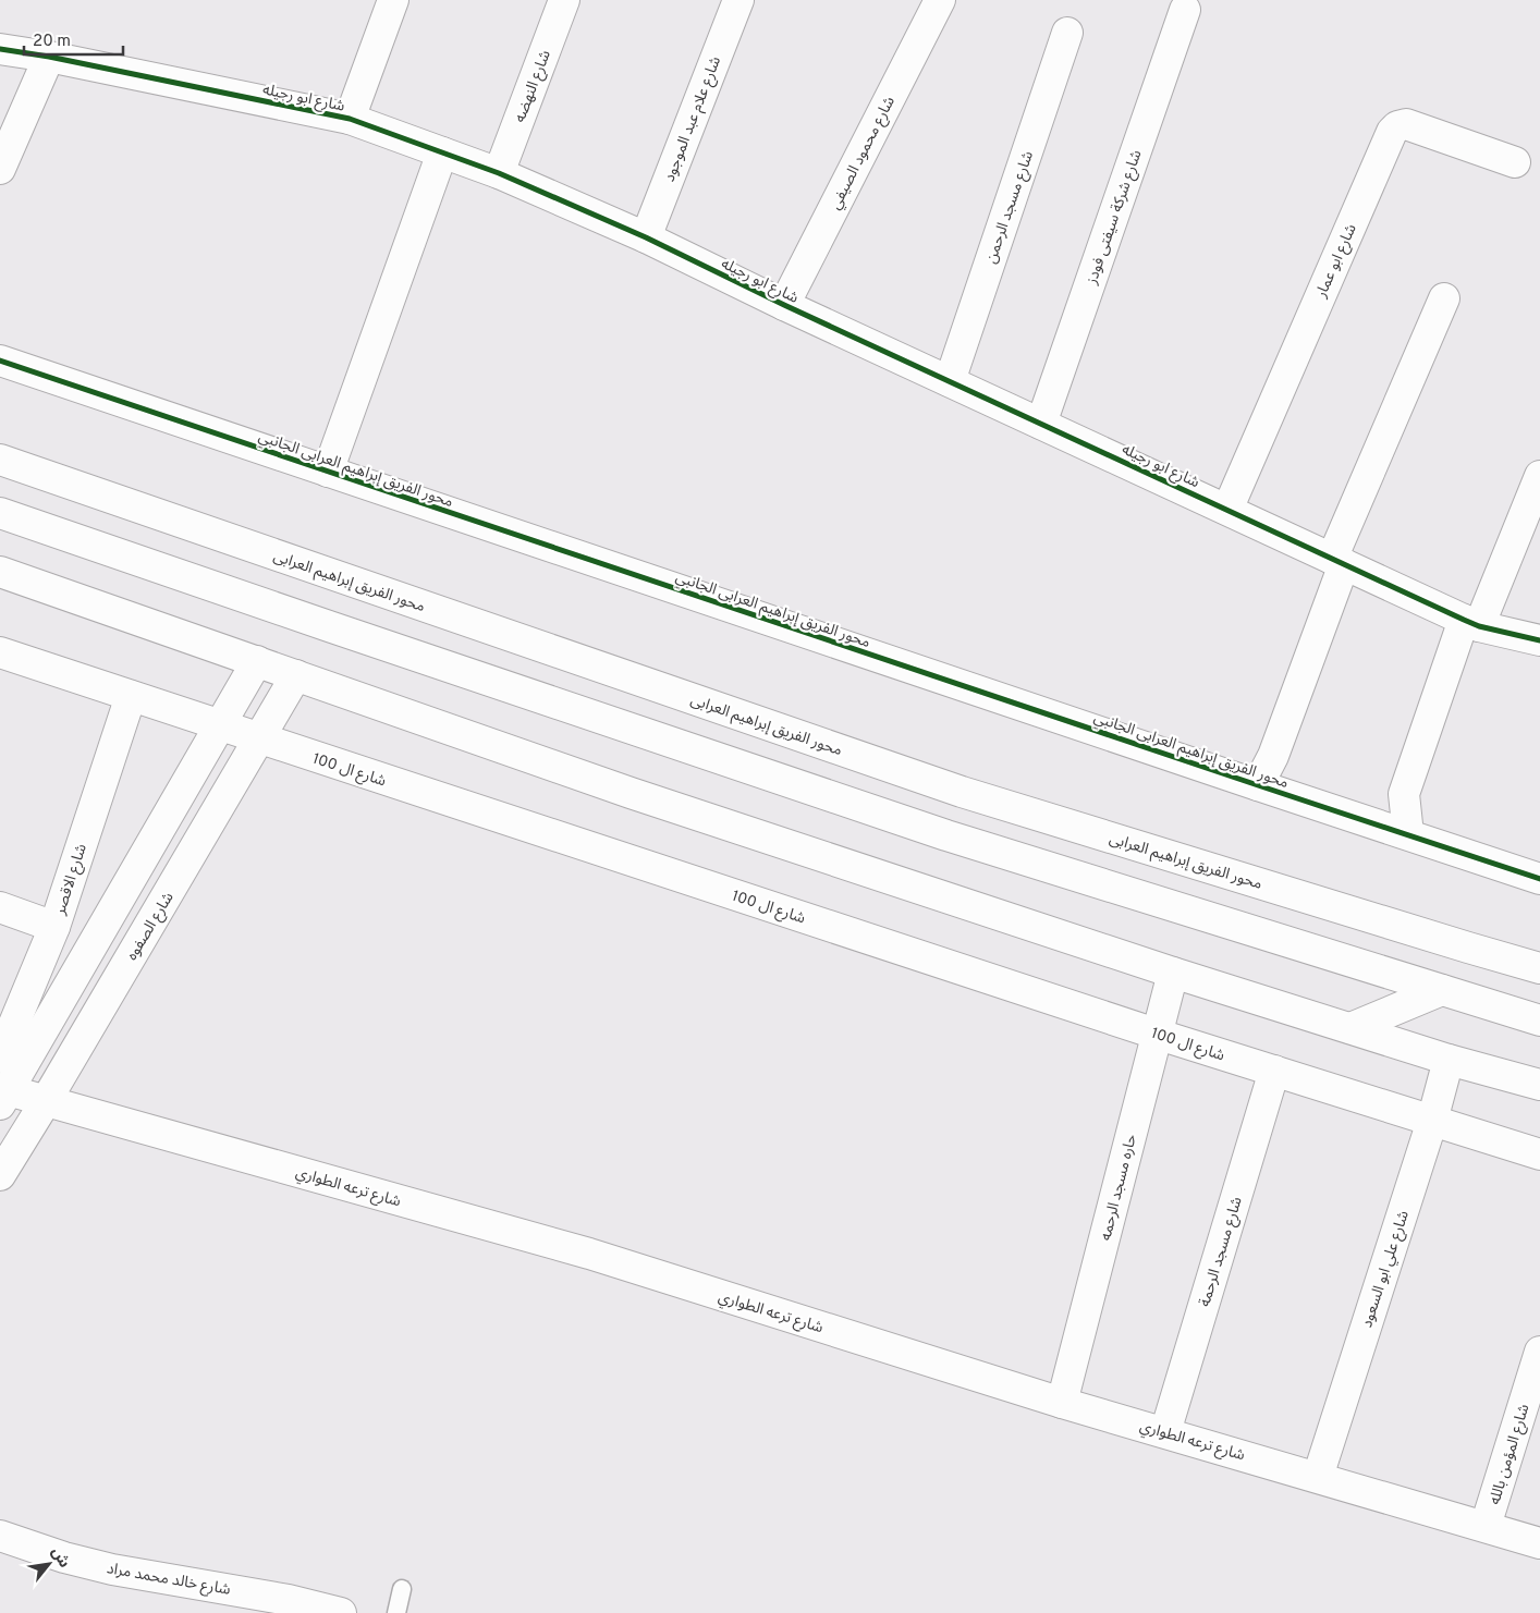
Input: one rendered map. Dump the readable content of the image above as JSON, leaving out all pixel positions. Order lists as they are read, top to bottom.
{
  "streets": {
    "street": [
      "شارع النهضه",
      "شارع ابو رجيله",
      "شارع علام عبد الموجود",
      "شارع محمود الصيفي",
      "شارع مسجد الرحمن",
      "شارع شركة سيفتى فودز",
      "شارع ابو عمار",
      "محور الفريق إبراهيم العرابى الجانبي",
      "محور الفريق إبراهيم العرابى",
      "شارع ال 100",
      "شارع الاقصر",
      "شارع الصفوه",
      "شارع ترعه الطواري",
      "حاره مسجد الرحمه",
      "شارع مسجد الرحمة",
      "شارع علي ابو السعود",
      "شارع المؤمن بالله",
      "شارع خالد محمد مراد"
    ]
  },
  "crossings": [
    ["شارع النهضه", "شارع ابو رجيله"],
    ["شارع ابو رجيله", "شارع علام عبد الموجود"],
    ["شارع ابو رجيله", "شارع محمود الصيفي"],
    ["شارع ابو رجيله", "شارع مسجد الرحمن"],
    ["شارع ابو رجيله", "شارع شركة سيفتى فودز"],
    ["شارع ابو رجيله", "شارع ابو عمار"],
    ["شارع ال 100", "شارع الاقصر"],
    ["شارع ال 100", "شارع الصفوه"],
    ["شارع ال 100", "حاره مسجد الرحمه"],
    ["شارع ال 100", "شارع مسجد الرحمة"],
    ["شارع ال 100", "شارع علي ابو السعود"],
    ["شارع الصفوه", "شارع ترعه الطواري"],
    ["شارع ترعه الطواري", "حاره مسجد الرحمه"],
    ["شارع ترعه الطواري", "شارع مسجد الرحمة"],
    ["شارع ترعه الطواري", "شارع علي ابو السعود"],
    ["شارع ترعه الطواري", "شارع المؤمن بالله"]
  ],
  "scale_bar": "20 m",
  "north": "top right"
}
